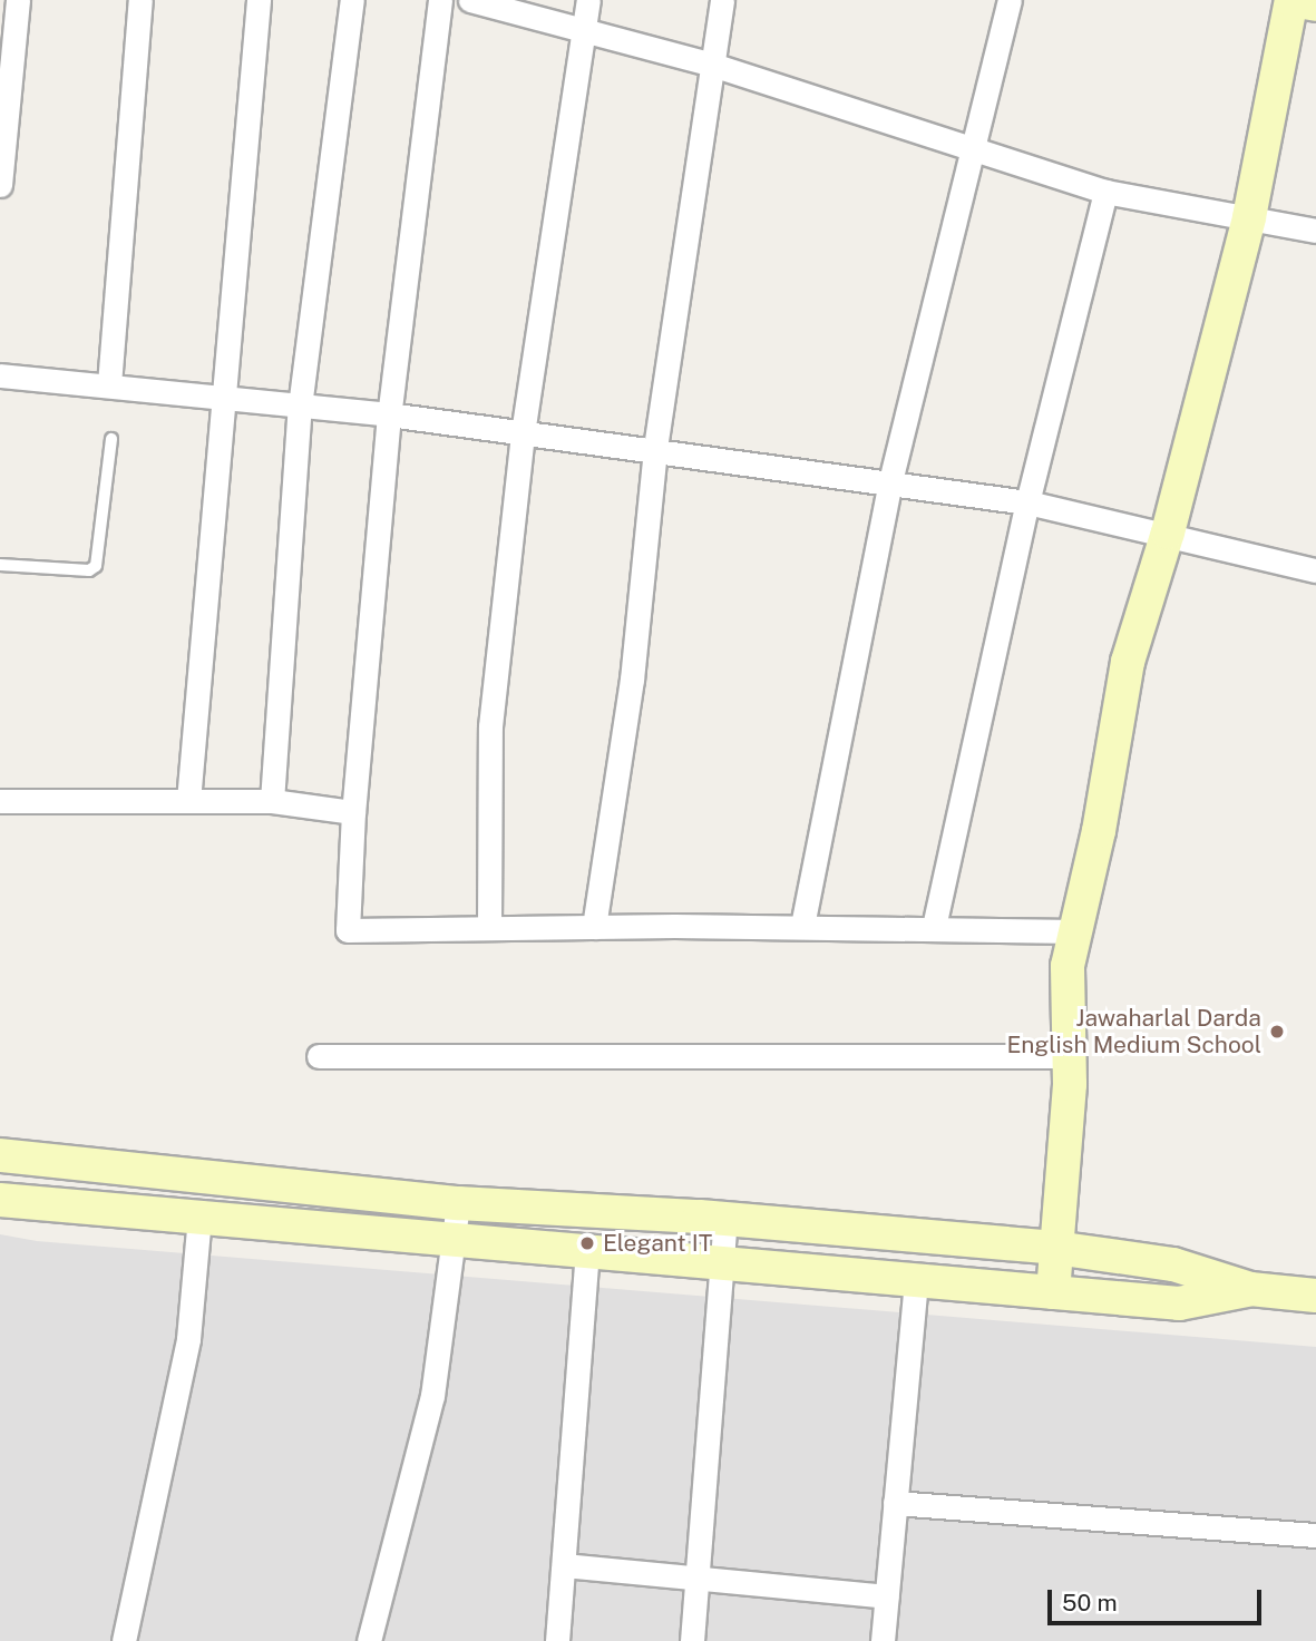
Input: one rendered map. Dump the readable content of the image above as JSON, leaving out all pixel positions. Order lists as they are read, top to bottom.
{
  "places": ["Jawaharlal Darda English Medium School", "Elegant IT"],
  "scale_bar": "50 m"
}
